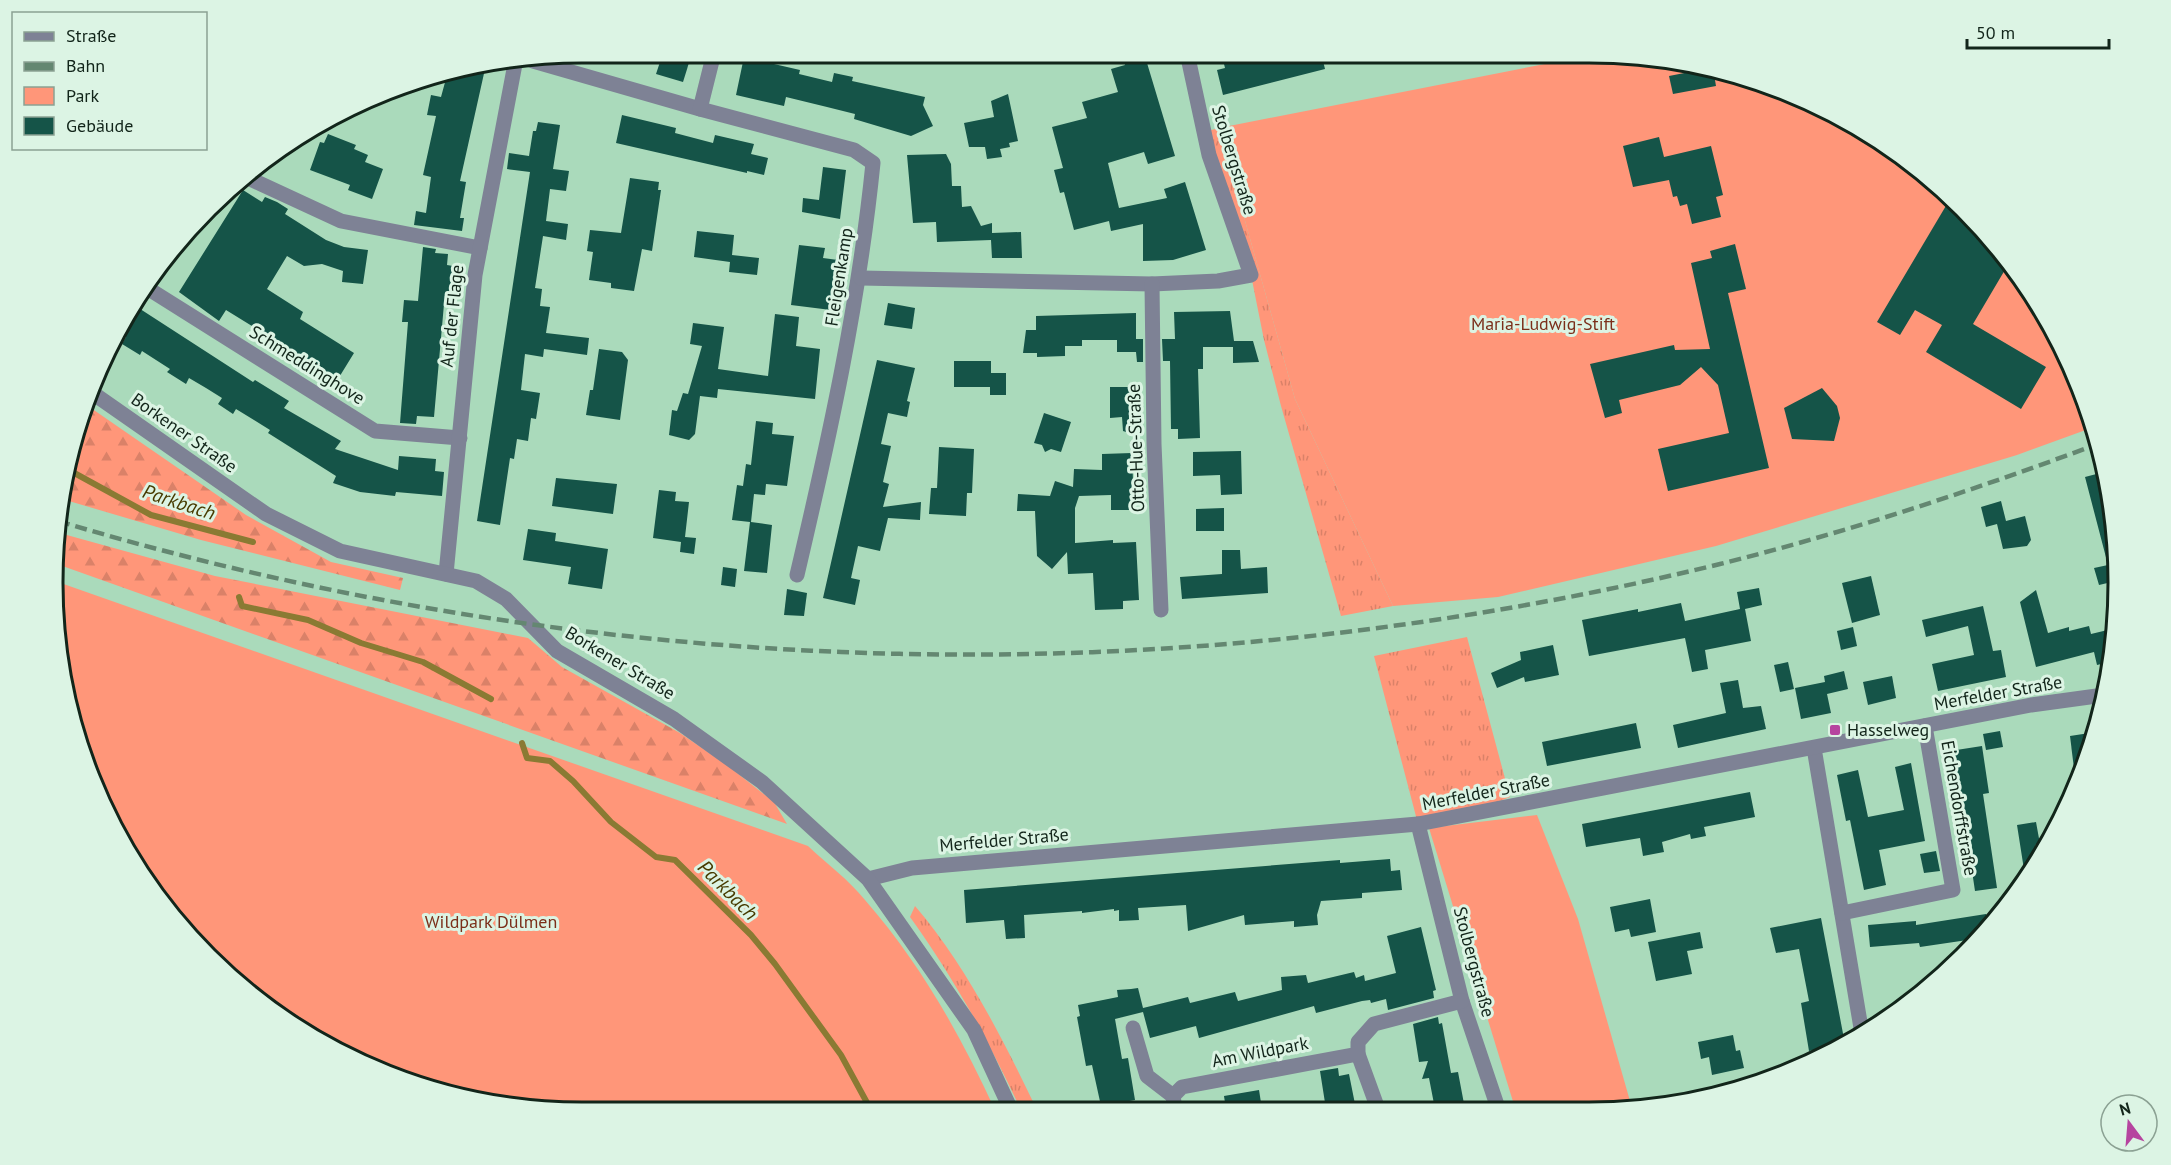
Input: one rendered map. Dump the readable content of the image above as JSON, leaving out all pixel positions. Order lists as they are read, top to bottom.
{
  "streets": {
    "street": [
      "Stolbergstraße",
      "Fleigenkamp",
      "Auf der Flage",
      "Schmeddinghove",
      "Borkener Straße",
      "Otto-Hue-Straße",
      "Merfelder Straße",
      "Eichendorffstraße",
      "Am Wildpark"
    ]
  },
  "crossings": [
    ["Stolbergstraße", "Otto-Hue-Straße"],
    ["Stolbergstraße", "Merfelder Straße"],
    ["Auf der Flage", "Schmeddinghove"],
    ["Auf der Flage", "Borkener Straße"],
    ["Borkener Straße", "Merfelder Straße"],
    ["Merfelder Straße", "Eichendorffstraße"]
  ],
  "water": ["Parkbach"],
  "parks": ["Maria-Ludwig-Stift", "Wildpark Dülmen"],
  "places": {
    "transit": ["Hasselweg"]
  },
  "legend": [
    "Straße",
    "Bahn",
    "Park",
    "Gebäude"
  ],
  "scale_bar": "50 m",
  "north": "top"
}
